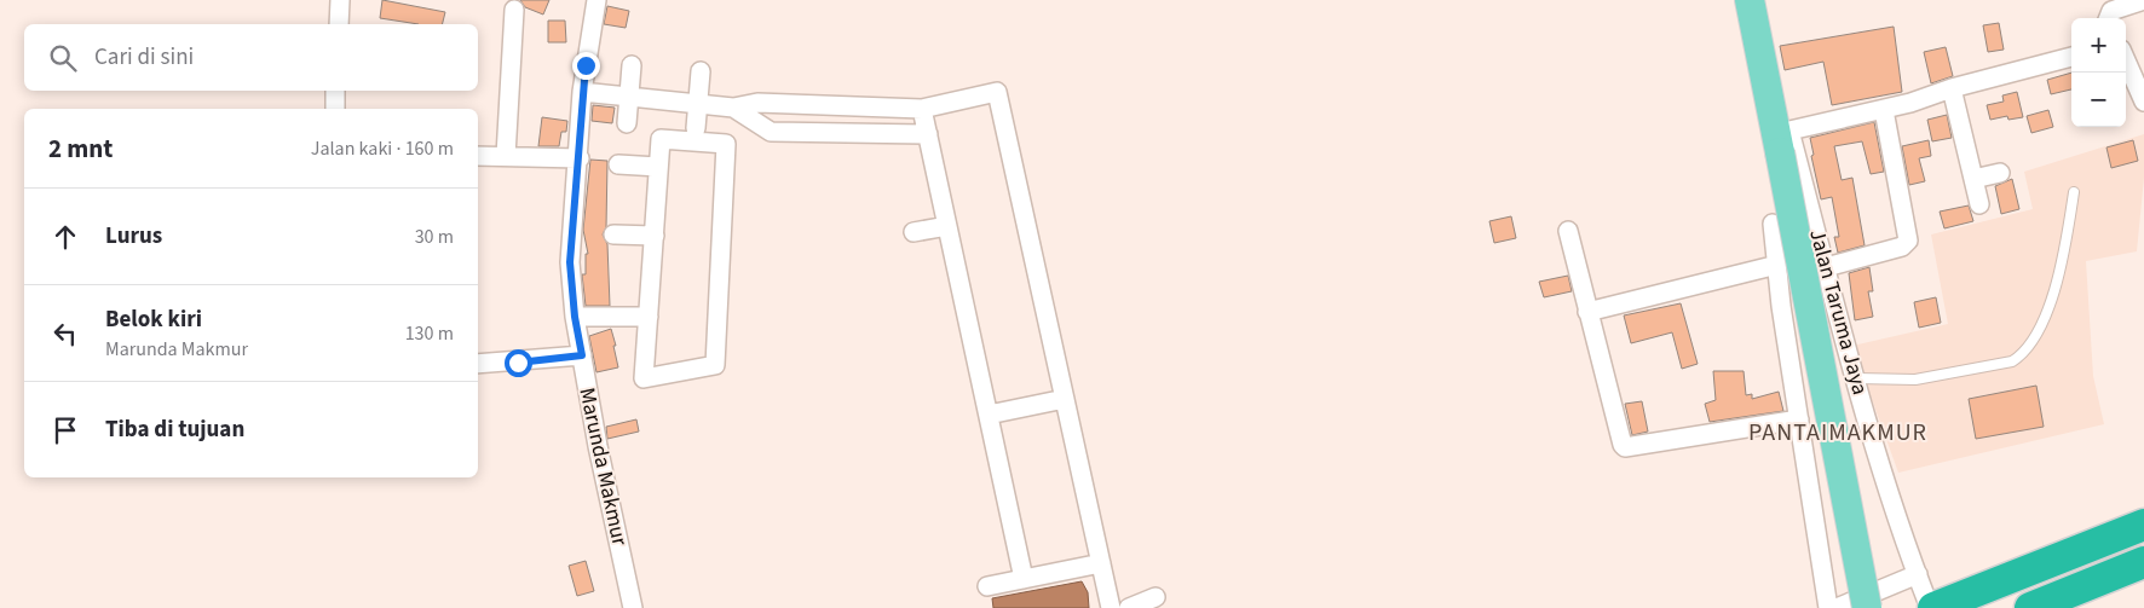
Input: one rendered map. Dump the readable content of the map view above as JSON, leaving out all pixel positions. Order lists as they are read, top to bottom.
{
  "streets": {
    "main road": ["Jalan Taruma Jaya"],
    "street": ["Marunda Makmur"]
  },
  "districts": ["PANTAIMAKMUR"],
  "page": {
    "map_buttons": ["+", "−"],
    "search": "Cari di sini",
    "heading": ["2 mnt", "Jalan kaki · 160 m"],
    "list": [
      ["Lurus", "30 m"],
      ["Belok kiri", "Marunda Makmur", "130 m"],
      "Tiba di tujuan"
    ]
  }
}
